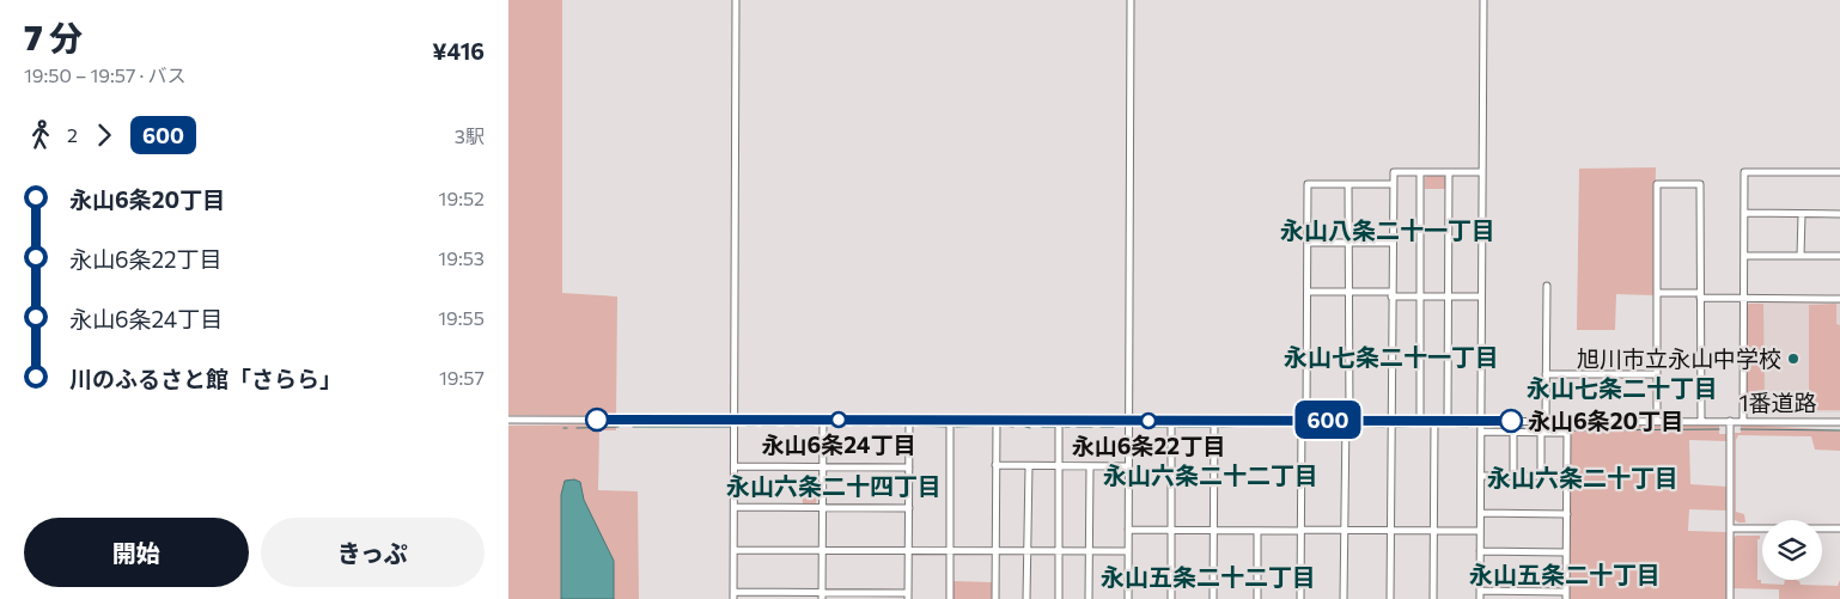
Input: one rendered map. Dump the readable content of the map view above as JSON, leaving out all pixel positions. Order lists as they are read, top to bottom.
{
  "streets": {
    "street": ["1番道路"]
  },
  "districts": [
    "永山八条二十一丁目",
    "永山七条二十一丁目",
    "永山七条二十丁目",
    "永山六条二十二丁目",
    "永山六条二十丁目",
    "永山六条二十四丁目",
    "永山五条二十丁目",
    "永山五条二十二丁目"
  ],
  "places": [
    "旭川市立永山中学校",
    "永山6条24丁目",
    "永山6条22丁目",
    "永山6条20丁目"
  ],
  "lines": ["bus line 600"],
  "page": {
    "heading": ["7 分", "19:50 – 19:57 · バス", "¥416"],
    "on_map": "600",
    "legs": ["2", "600", "3駅"],
    "list": [
      {
        "name": "永山6条20丁目",
        "value": "19:52"
      },
      {
        "name": "永山6条22丁目",
        "value": "19:53"
      },
      {
        "name": "永山6条24丁目",
        "value": "19:55"
      },
      {
        "name": "川のふるさと館「さらら」",
        "value": "19:57"
      }
    ],
    "buttons": ["開始", "きっぷ"]
  }
}
